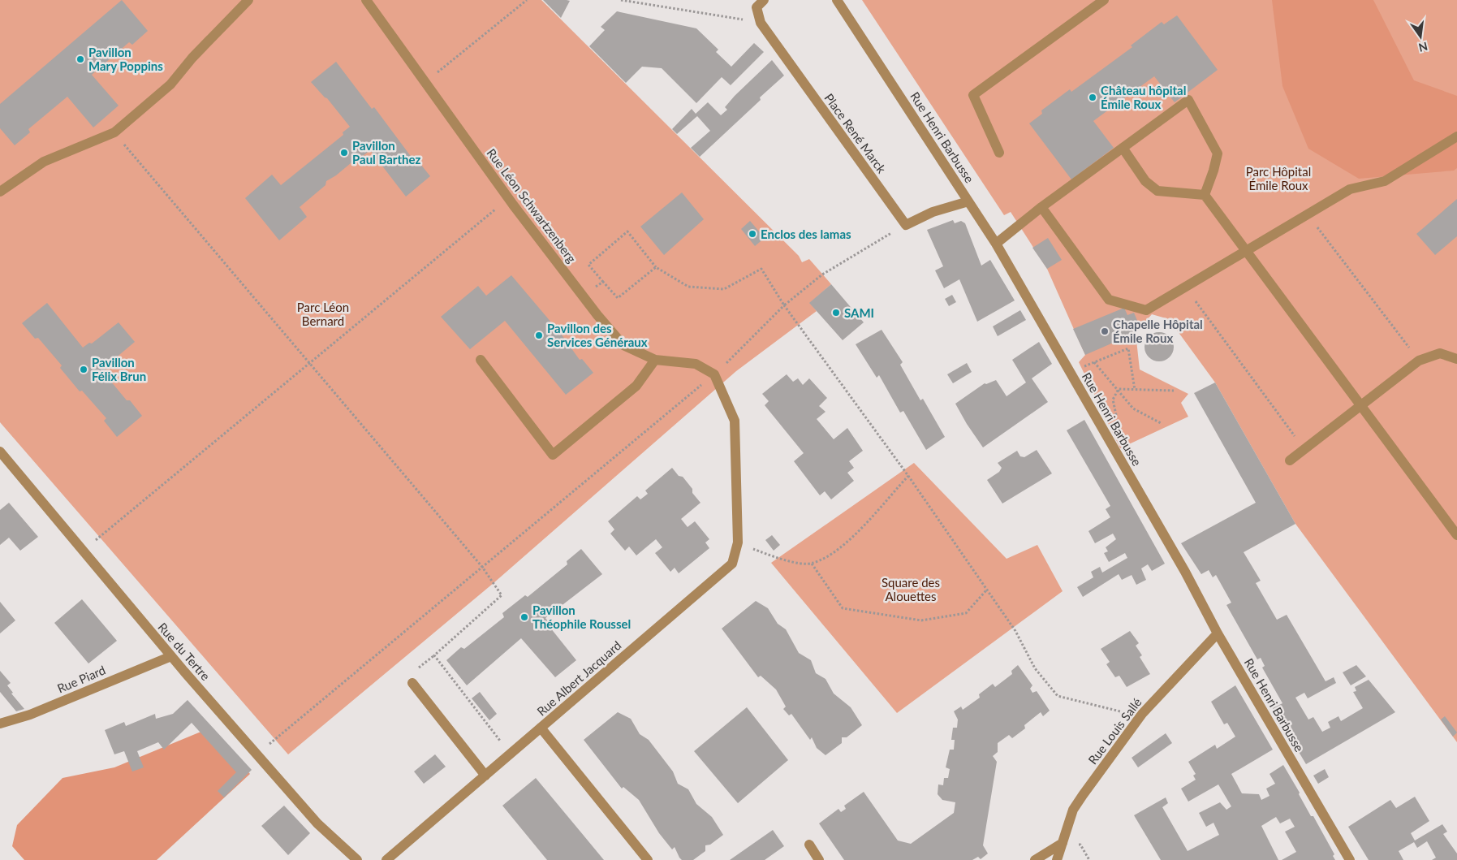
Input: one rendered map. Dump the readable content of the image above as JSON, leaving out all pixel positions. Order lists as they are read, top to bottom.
{
  "streets": {
    "street": [
      "Place René Marck",
      "Rue Henri Barbusse",
      "Rue Léon Schwartzenberg",
      "Rue du Tertre",
      "Rue Albert Jacquard",
      "Rue Piard",
      "Rue Louis Sallé"
    ]
  },
  "crossings": [
    ["Rue Henri Barbusse", "Rue Louis Sallé"],
    ["Rue Léon Schwartzenberg", "Rue Albert Jacquard"],
    ["Rue du Tertre", "Rue Piard"]
  ],
  "parks": ["Parc Hôpital Émile Roux", "Parc Léon Bernard", "Square des Alouettes"],
  "places": [
    "Pavillon Mary Poppins",
    "Château hôpital Émile Roux",
    "Pavillon Paul Barthez",
    "Enclos des lamas",
    "SAMI",
    "Chapelle Hôpital Émile Roux",
    "Pavillon des Services Généraux",
    "Pavillon Félix Brun",
    "Pavillon Théophile Roussel"
  ],
  "north": "bottom"
}
